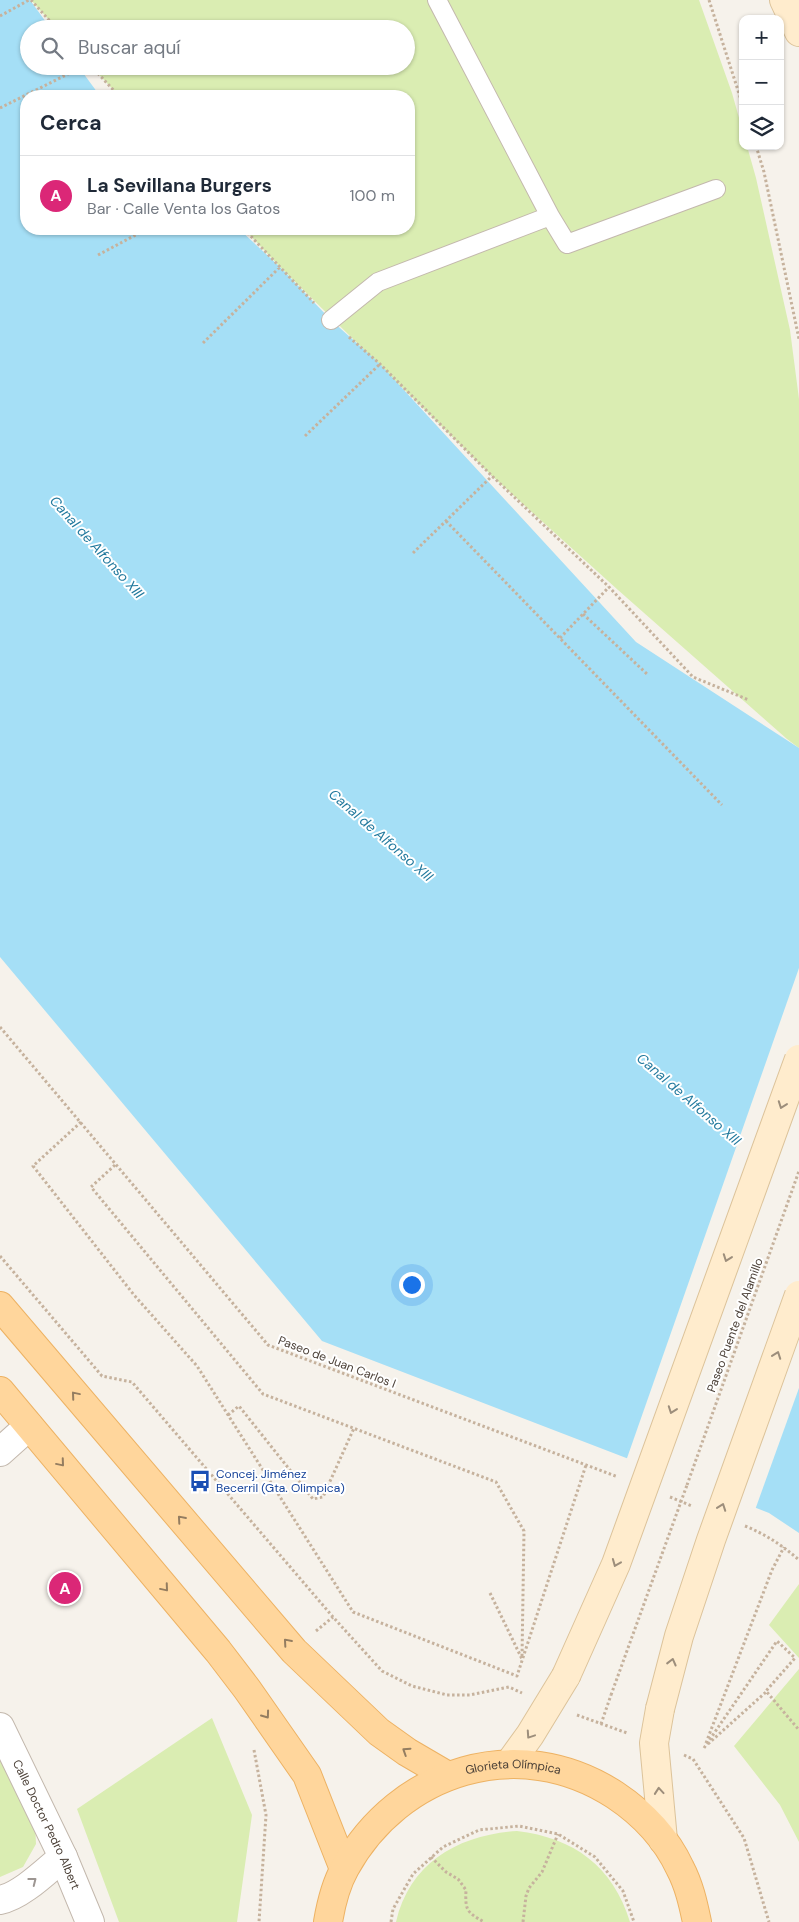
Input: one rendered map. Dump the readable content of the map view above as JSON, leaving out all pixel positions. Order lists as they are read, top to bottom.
{
  "streets": {
    "main road": ["Glorieta Olímpica"],
    "street": ["Calle Doctor Pedro Albert"],
    "path": ["Paseo Puente del Alamillo", "Paseo de Juan Carlos I"]
  },
  "water": ["Canal de Alfonso XIII"],
  "places": {
    "bus stop": ["Concej. Jiménez Becerril (Gta. Olimpica)"]
  },
  "page": {
    "map_buttons": ["+", "−"],
    "search": "Buscar aquí",
    "heading": "Cerca",
    "list": [
      {
        "mark": "A",
        "name": "La Sevillana Burgers",
        "note": "Bar · Calle Venta los Gatos",
        "value": "100 m"
      }
    ],
    "pins": "A"
  }
}
